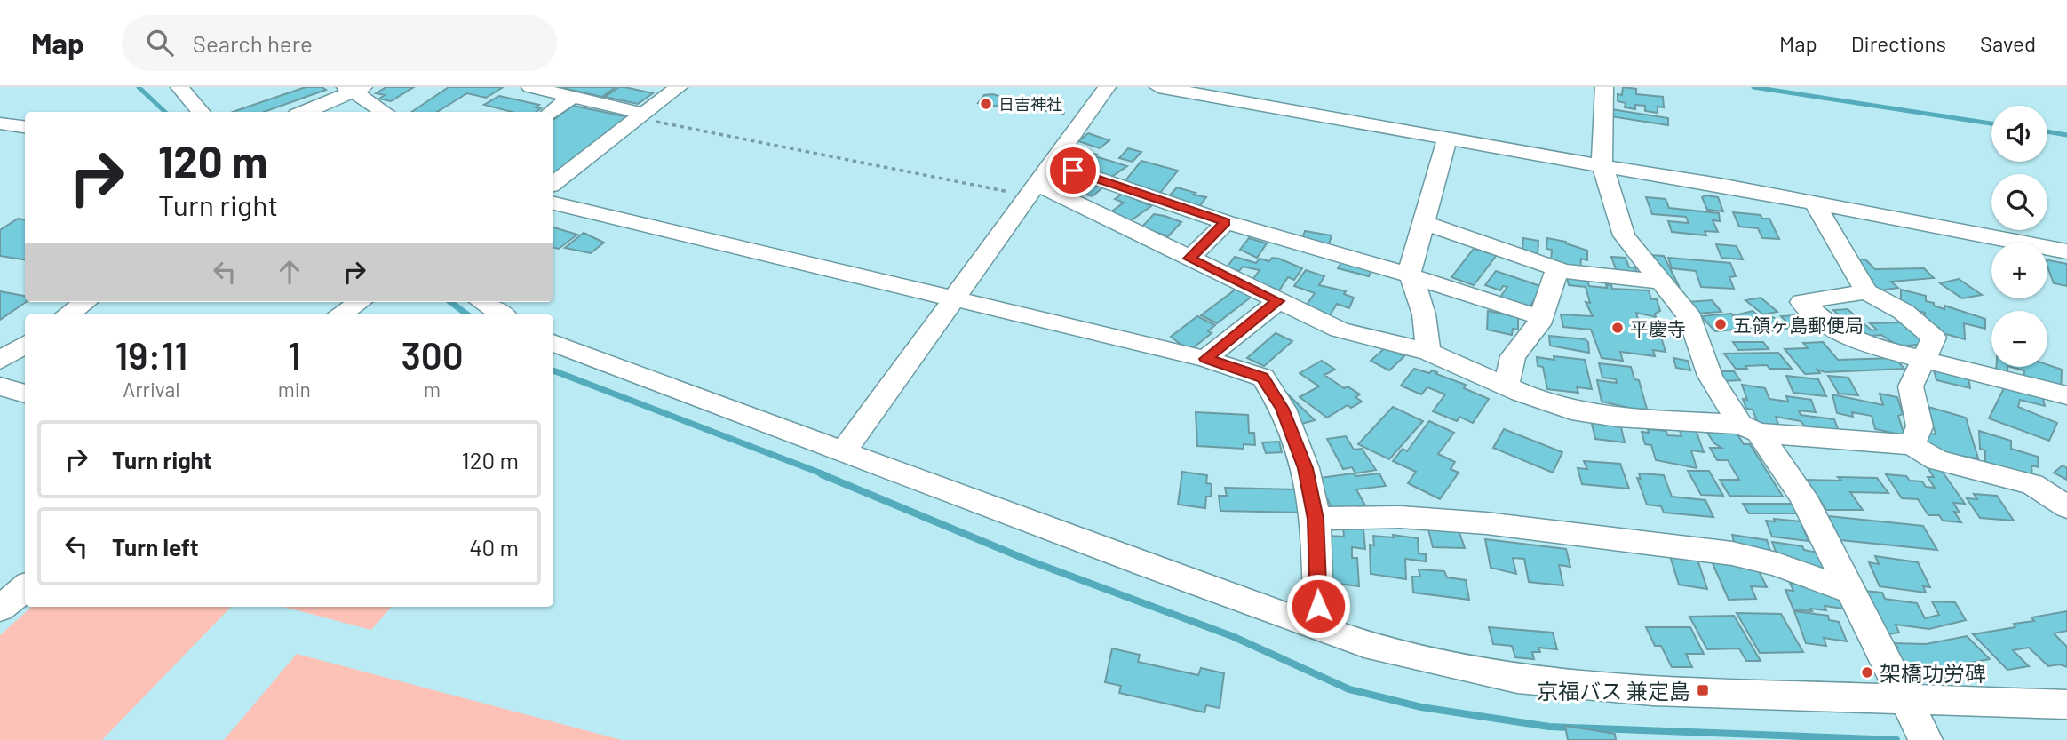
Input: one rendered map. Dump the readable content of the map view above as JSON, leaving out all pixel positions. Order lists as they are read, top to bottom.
{
  "places": {
    "other": [
      "日吉神社",
      "五領ヶ島郵便局",
      "平慶寺",
      "架橋功労碑"
    ],
    "transit": ["京福バス 兼定島"]
  },
  "page": {
    "header": "Map",
    "search": "Search here",
    "nav": ["Map", "Directions", "Saved"],
    "map_buttons": ["+", "−"],
    "turn": ["120 m", "Turn right"],
    "eta": [
      "19:11",
      "Arrival",
      "1",
      "min",
      "300",
      "m"
    ],
    "list": [
      {
        "name": "Turn right",
        "value": "120 m"
      },
      {
        "name": "Turn left",
        "value": "40 m"
      }
    ]
  }
}
